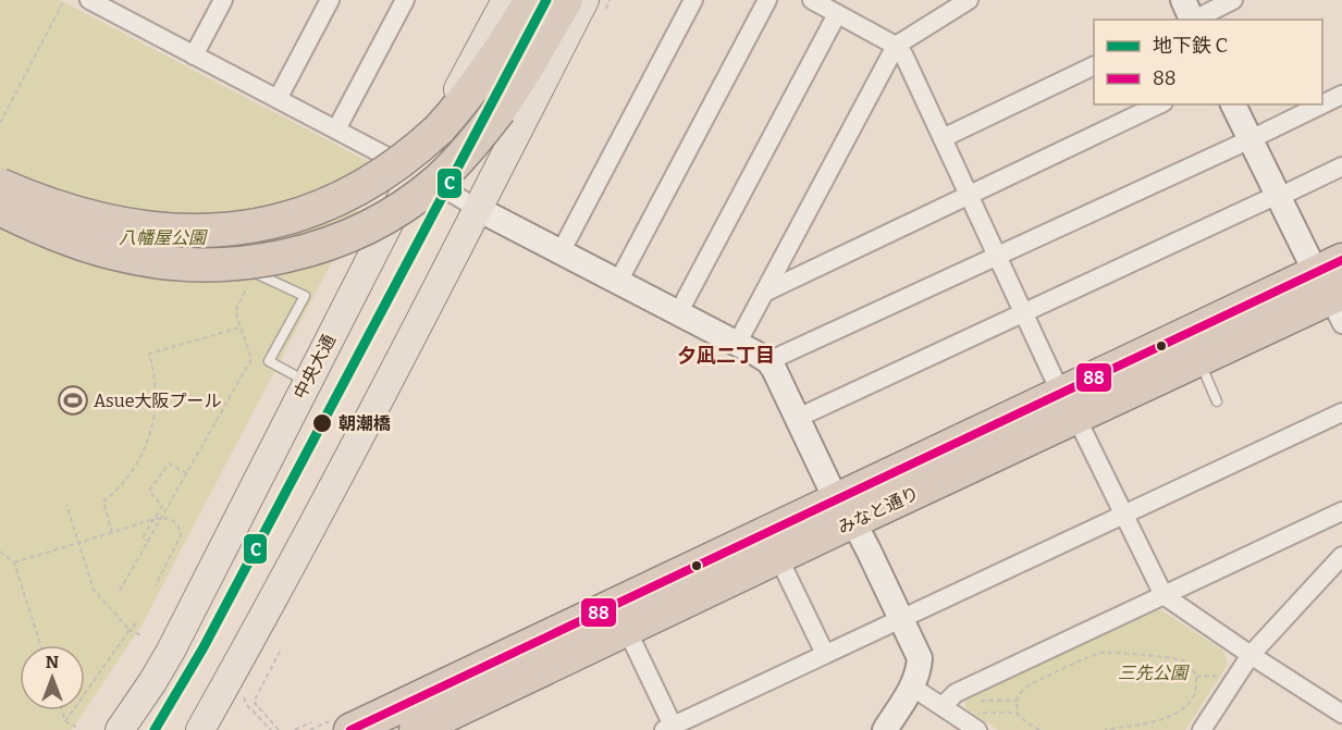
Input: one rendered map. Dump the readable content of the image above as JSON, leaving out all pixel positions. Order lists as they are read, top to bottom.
{
  "streets": {
    "highway": ["みなと通り"],
    "main road": ["中央大通"]
  },
  "districts": ["夕凪二丁目"],
  "parks": ["八幡屋公園", "三先公園"],
  "places": {
    "sports": ["Asue大阪プール"],
    "other": ["朝潮橋"]
  },
  "lines": ["metro line C", "transit line 88"],
  "legend": ["地下鉄 C", "88"],
  "north": "top"
}
